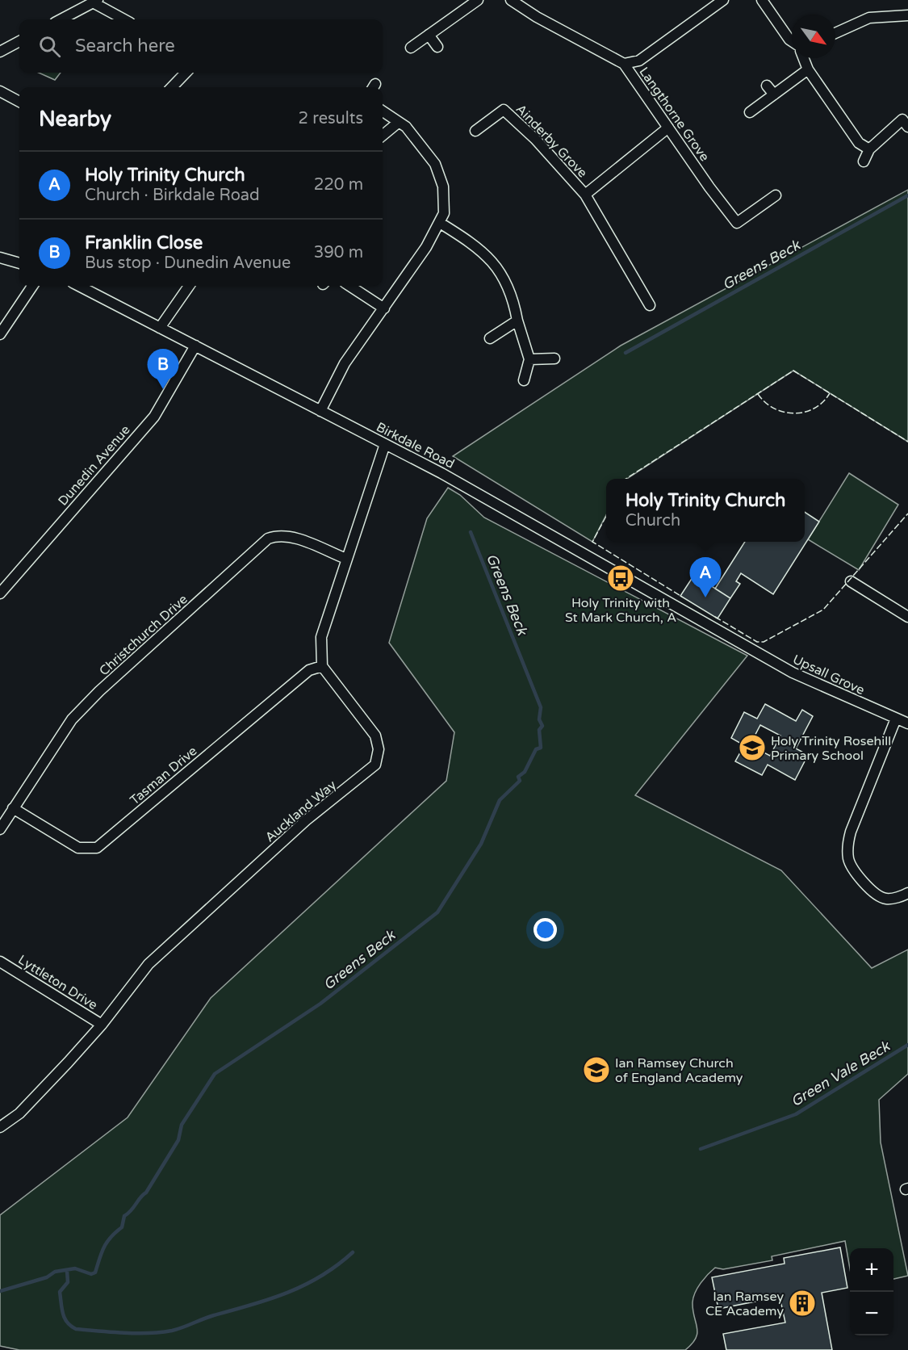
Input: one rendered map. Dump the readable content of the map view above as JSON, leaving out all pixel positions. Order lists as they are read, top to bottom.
{
  "streets": {
    "street": [
      "Langthorne Grove",
      "Ainderby Grove",
      "Birkdale Road",
      "Dunedin Avenue",
      "Christchurch Drive",
      "Upsall Grove",
      "Tasman Drive",
      "Auckland Way",
      "Lyttleton Drive"
    ]
  },
  "crossings": [
    ["Langthorne Grove", "Ainderby Grove"],
    ["Birkdale Road", "Dunedin Avenue"],
    ["Birkdale Road", "Upsall Grove"],
    ["Christchurch Drive", "Tasman Drive"],
    ["Tasman Drive", "Auckland Way"],
    ["Auckland Way", "Lyttleton Drive"]
  ],
  "water": ["Greens Beck", "Green Vale Beck"],
  "places": {
    "bus stop": ["Holy Trinity with St Mark Church, A"],
    "school or university": ["Holy Trinity Rosehill Primary School", "Ian Ramsey Church of England Academy"],
    "building": ["Ian Ramsey CE Academy"]
  },
  "north": "bottom right",
  "page": {
    "search": "Search here",
    "heading": ["Nearby", "2 results"],
    "list": [
      {
        "mark": "A",
        "name": "Holy Trinity Church",
        "note": "Church · Birkdale Road",
        "value": "220 m"
      },
      {
        "mark": "B",
        "name": "Franklin Close",
        "note": "Bus stop · Dunedin Avenue",
        "value": "390 m"
      }
    ],
    "pins": ["B", "A"],
    "popup": ["Holy Trinity Church", "Church"],
    "map_buttons": ["+", "−"]
  }
}
